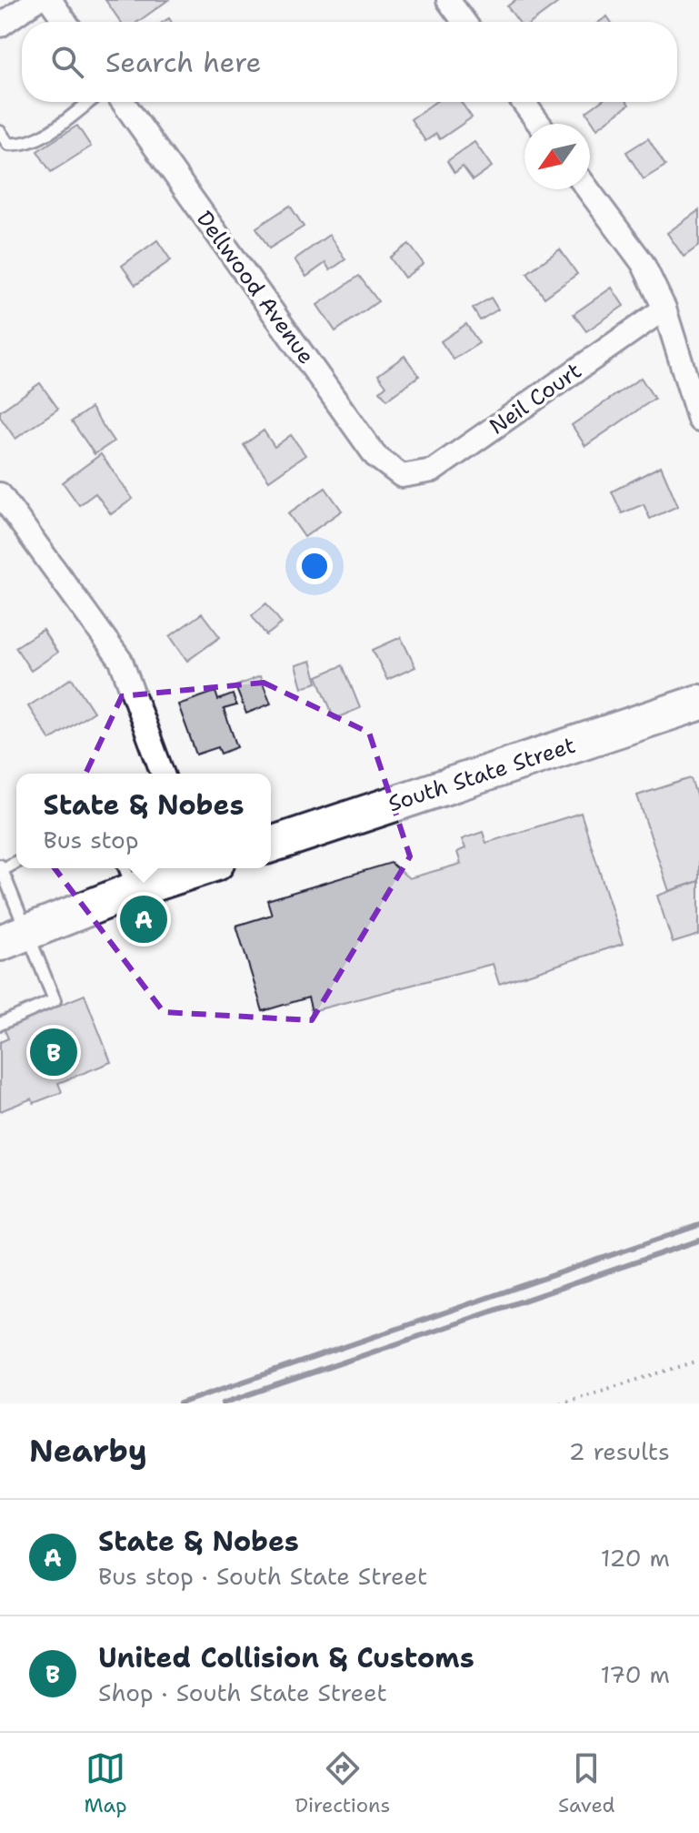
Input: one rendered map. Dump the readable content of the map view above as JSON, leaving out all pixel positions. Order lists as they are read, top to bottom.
{
  "streets": {
    "main road": ["South State Street"],
    "street": ["Dellwood Avenue", "Neil Court"]
  },
  "crossings": [
    ["Dellwood Avenue", "Neil Court"]
  ],
  "north": "bottom left",
  "page": {
    "search": "Search here",
    "popup": ["State & Nobes", "Bus stop"],
    "pins": ["A", "B"],
    "heading": ["Nearby", "2 results"],
    "list": [
      {
        "mark": "A",
        "name": "State & Nobes",
        "note": "Bus stop · South State Street",
        "value": "120 m"
      },
      {
        "mark": "B",
        "name": "United Collision & Customs",
        "note": "Shop · South State Street",
        "value": "170 m"
      }
    ],
    "nav": ["Map", "Directions", "Saved"]
  }
}
